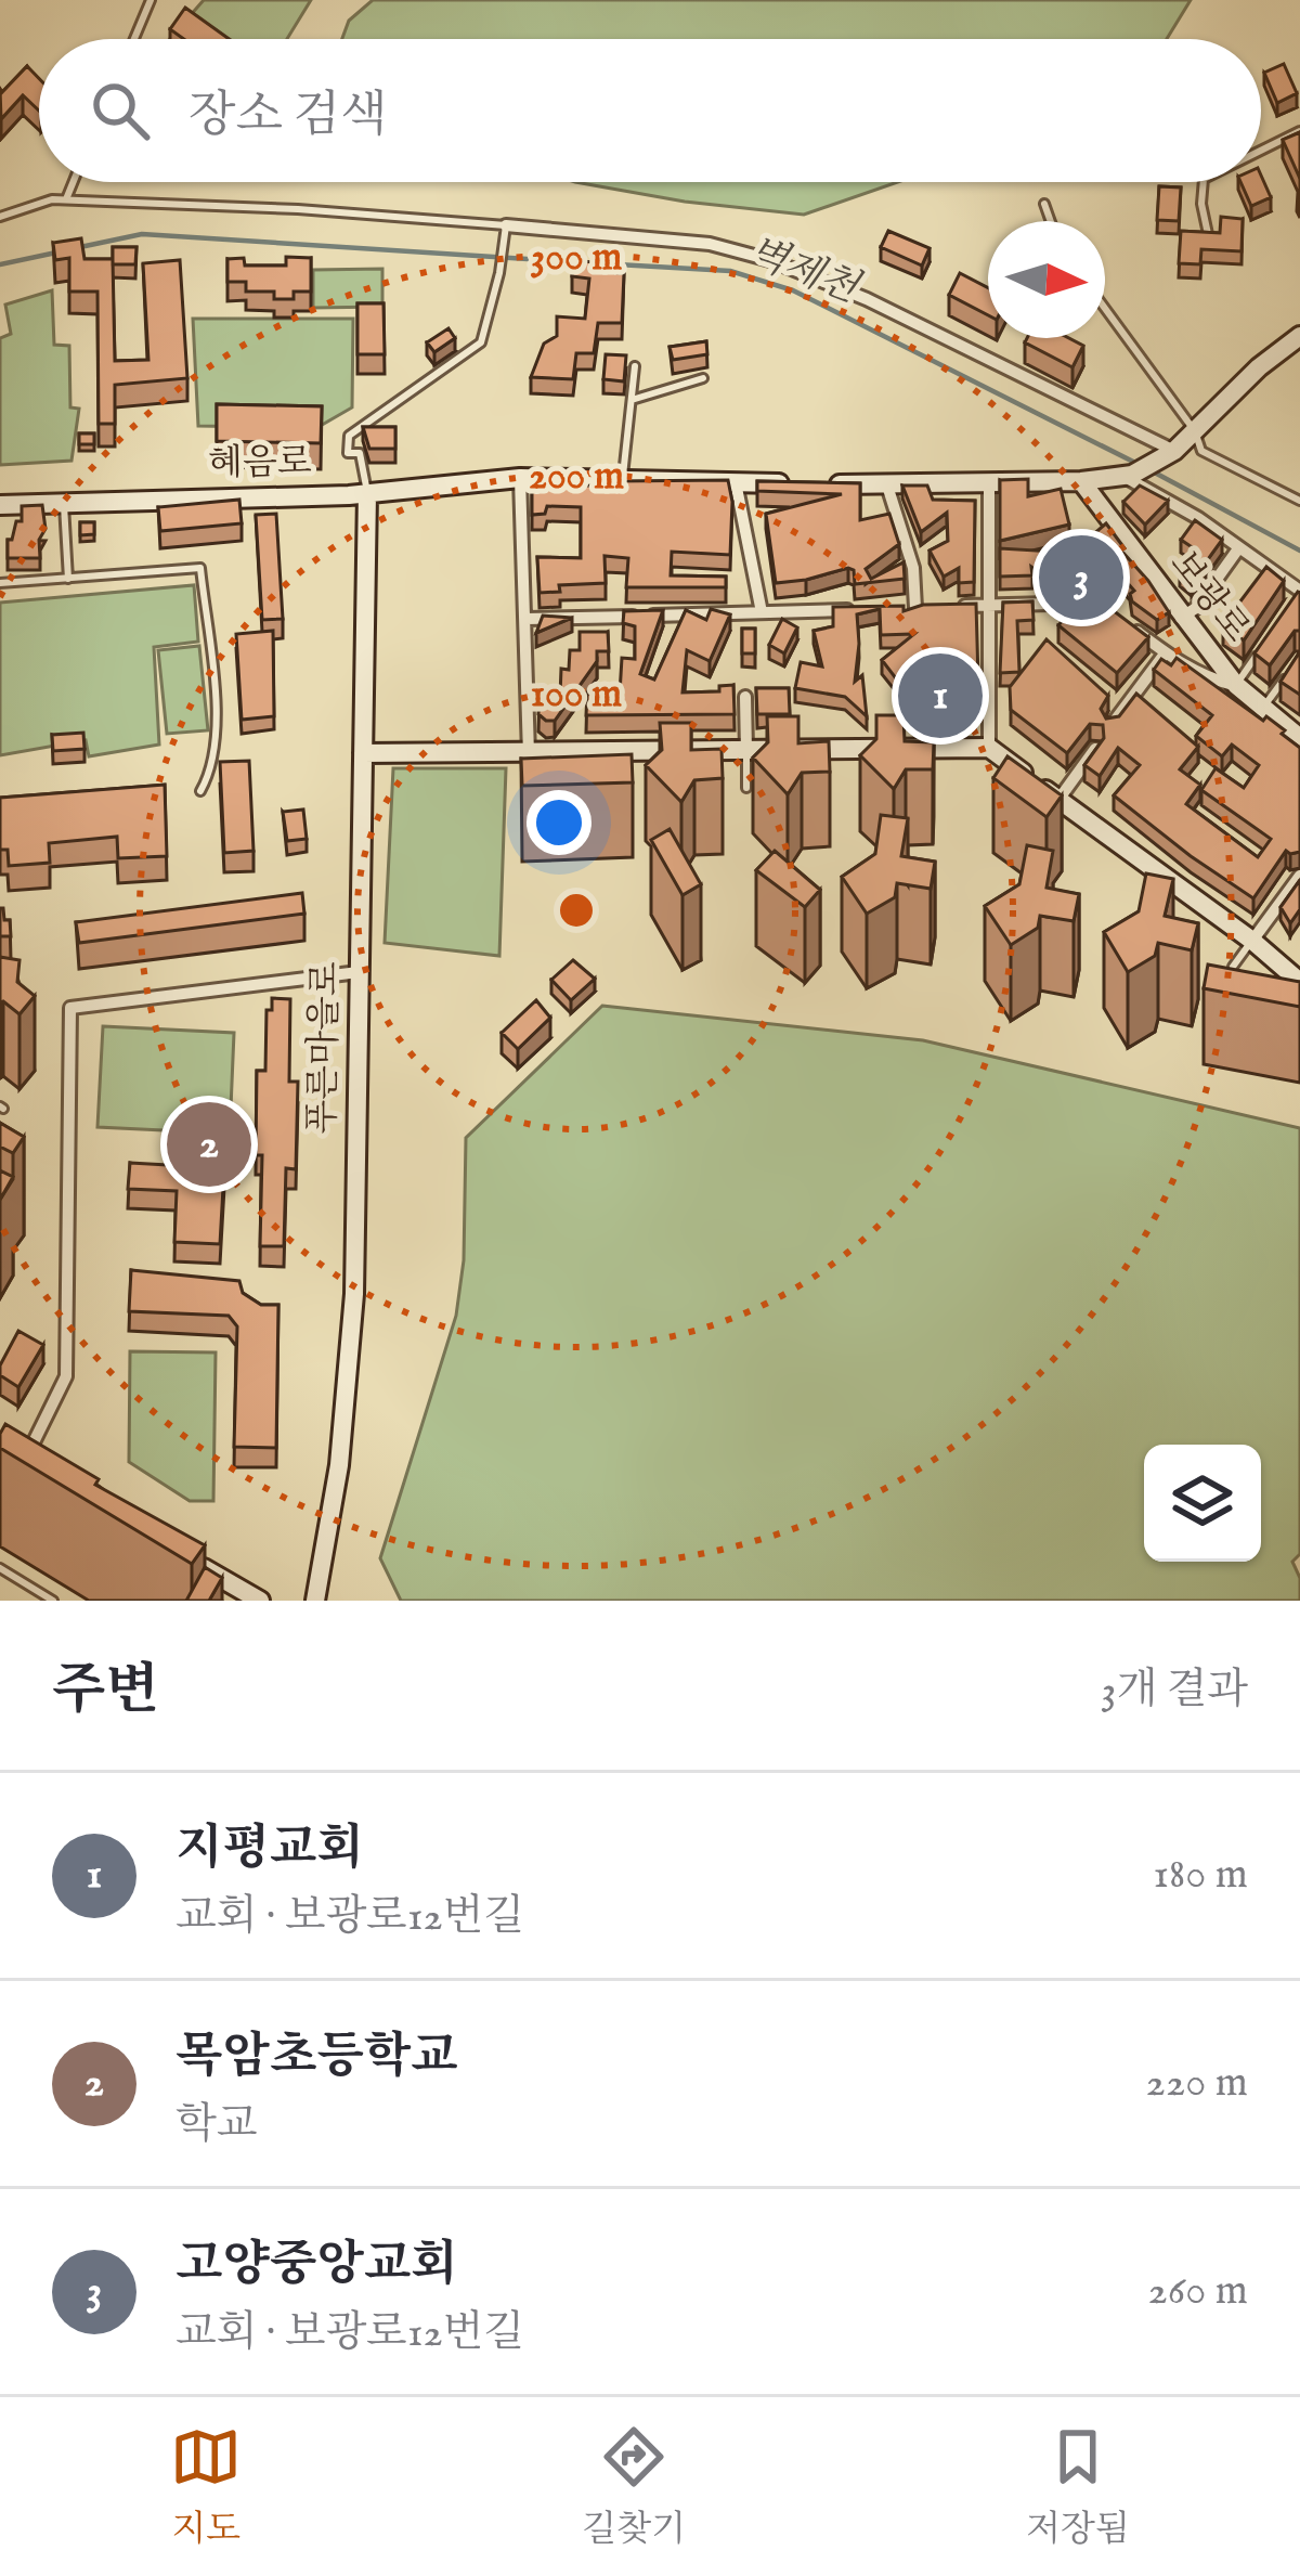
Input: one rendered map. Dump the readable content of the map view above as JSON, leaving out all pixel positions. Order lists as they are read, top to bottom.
{
  "streets": {
    "main road": ["혜음로", "보광로", "푸른마을로"]
  },
  "crossings": [
    ["혜음로", "푸른마을로"]
  ],
  "water": ["벽제천"],
  "north": "right",
  "page": {
    "search": "장소 검색",
    "pins": ["3", "1", "2"],
    "heading": ["주변", "3개 결과"],
    "list": [
      {
        "mark": "1",
        "name": "지평교회",
        "note": "교회 · 보광로12번길",
        "value": "180 m"
      },
      {
        "mark": "2",
        "name": "목암초등학교",
        "note": "학교",
        "value": "220 m"
      },
      {
        "mark": "3",
        "name": "고양중앙교회",
        "note": "교회 · 보광로12번길",
        "value": "260 m"
      }
    ],
    "nav": ["지도", "길찾기", "저장됨"]
  },
  "rings": ["300 m", "200 m", "100 m"]
}
